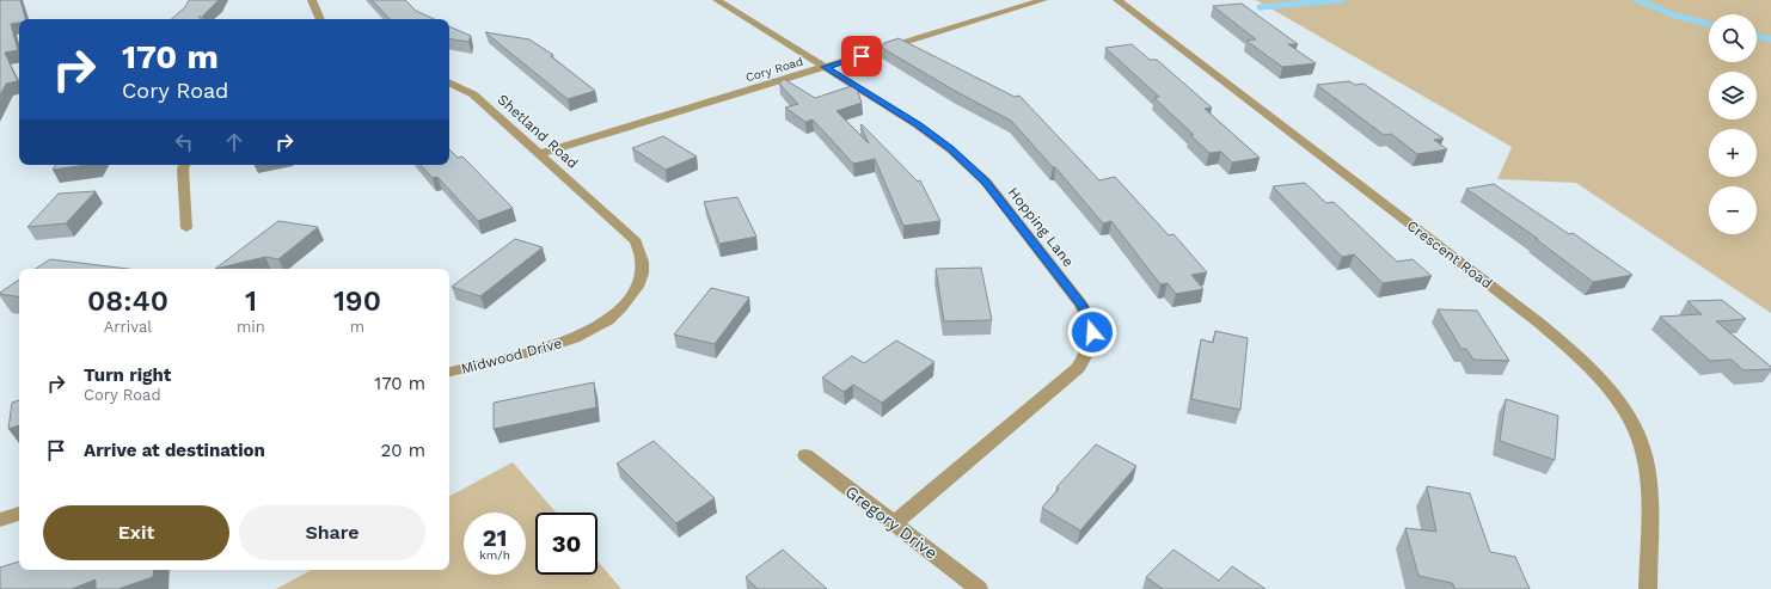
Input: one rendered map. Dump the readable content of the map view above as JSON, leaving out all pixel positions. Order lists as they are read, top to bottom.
{
  "streets": {
    "street": [
      "Cory Road",
      "Shetland Road",
      "Hopping Lane",
      "Crescent Road",
      "Midwood Drive",
      "Gregory Drive"
    ]
  },
  "crossings": [
    ["Cory Road", "Shetland Road"],
    ["Cory Road", "Hopping Lane"],
    ["Shetland Road", "Midwood Drive"],
    ["Hopping Lane", "Gregory Drive"]
  ],
  "page": {
    "map_buttons": ["+", "−"],
    "turn": ["170 m", "Cory Road"],
    "eta": [
      "08:40",
      "Arrival",
      "1",
      "min",
      "190",
      "m"
    ],
    "list": [
      {
        "name": "Turn right",
        "note": "Cory Road",
        "value": "170 m"
      },
      {
        "name": "Arrive at destination",
        "value": "20 m"
      }
    ],
    "buttons": ["Exit", "Share"],
    "speed": "21 km/h",
    "limit": "30"
  }
}
